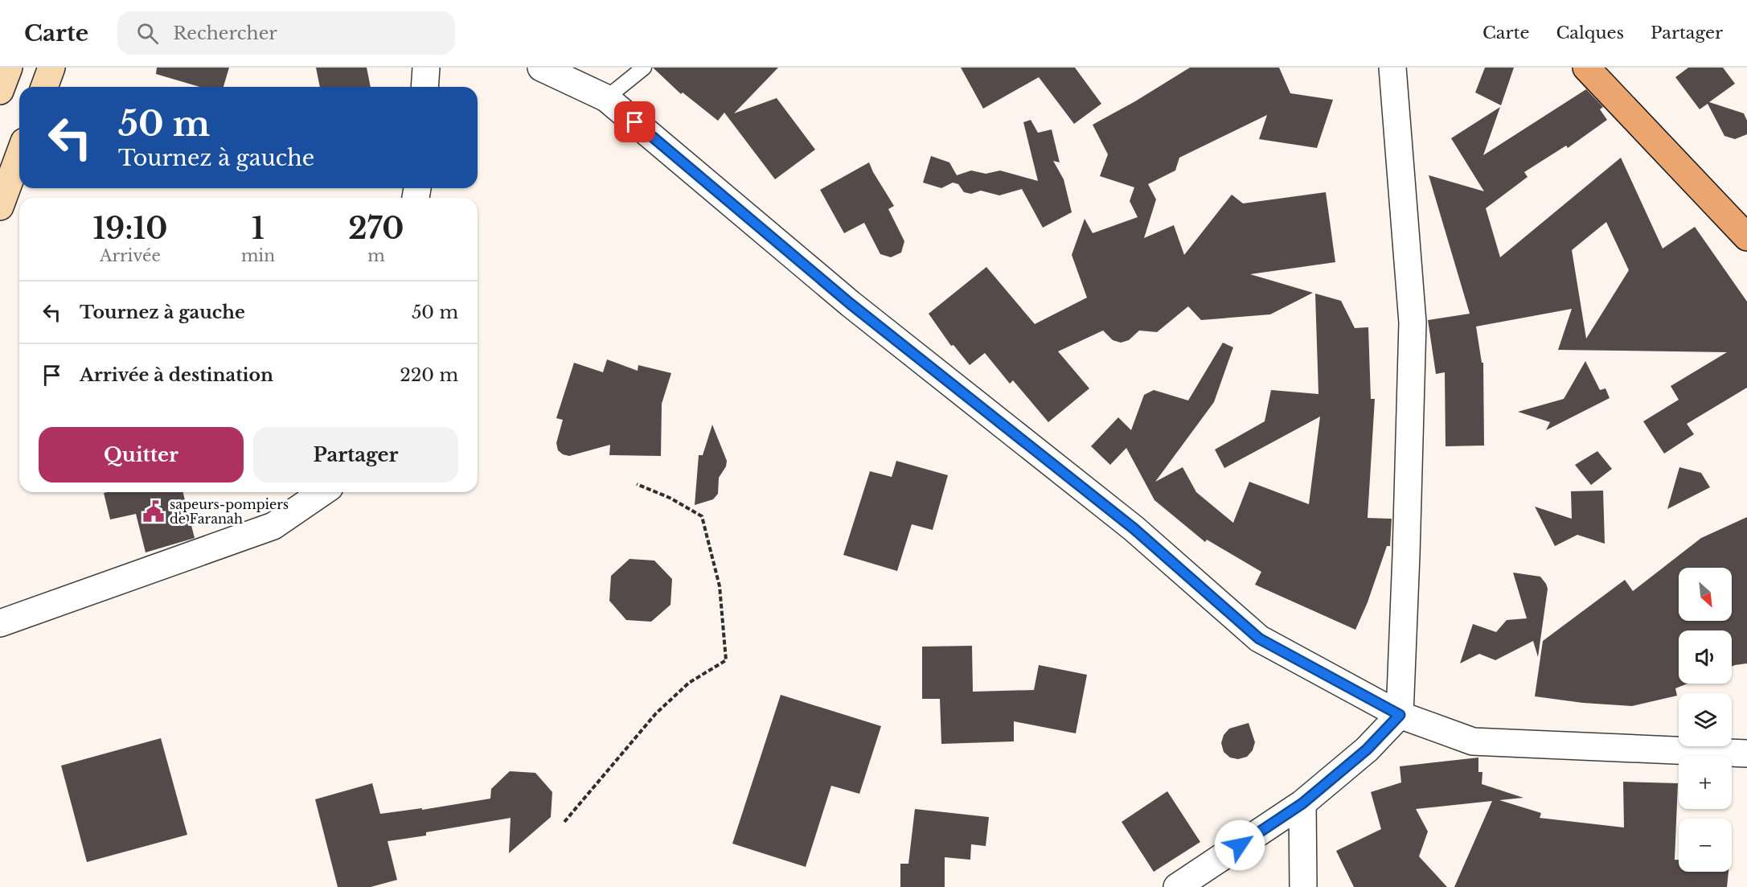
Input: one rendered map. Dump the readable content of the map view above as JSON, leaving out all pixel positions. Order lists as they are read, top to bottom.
{
  "places": {
    "public building": ["sapeurs-pompiers de Faranah"]
  },
  "north": "bottom right",
  "page": {
    "header": "Carte",
    "search": "Rechercher",
    "nav": ["Carte", "Calques", "Partager"],
    "turn": ["50 m", "Tournez à gauche"],
    "eta": [
      "19:10",
      "Arrivée",
      "1",
      "min",
      "270",
      "m"
    ],
    "list": [
      {
        "name": "Tournez à gauche",
        "value": "50 m"
      },
      {
        "name": "Arrivée à destination",
        "value": "220 m"
      }
    ],
    "buttons": ["Quitter", "Partager"],
    "map_buttons": ["+", "−"]
  }
}
